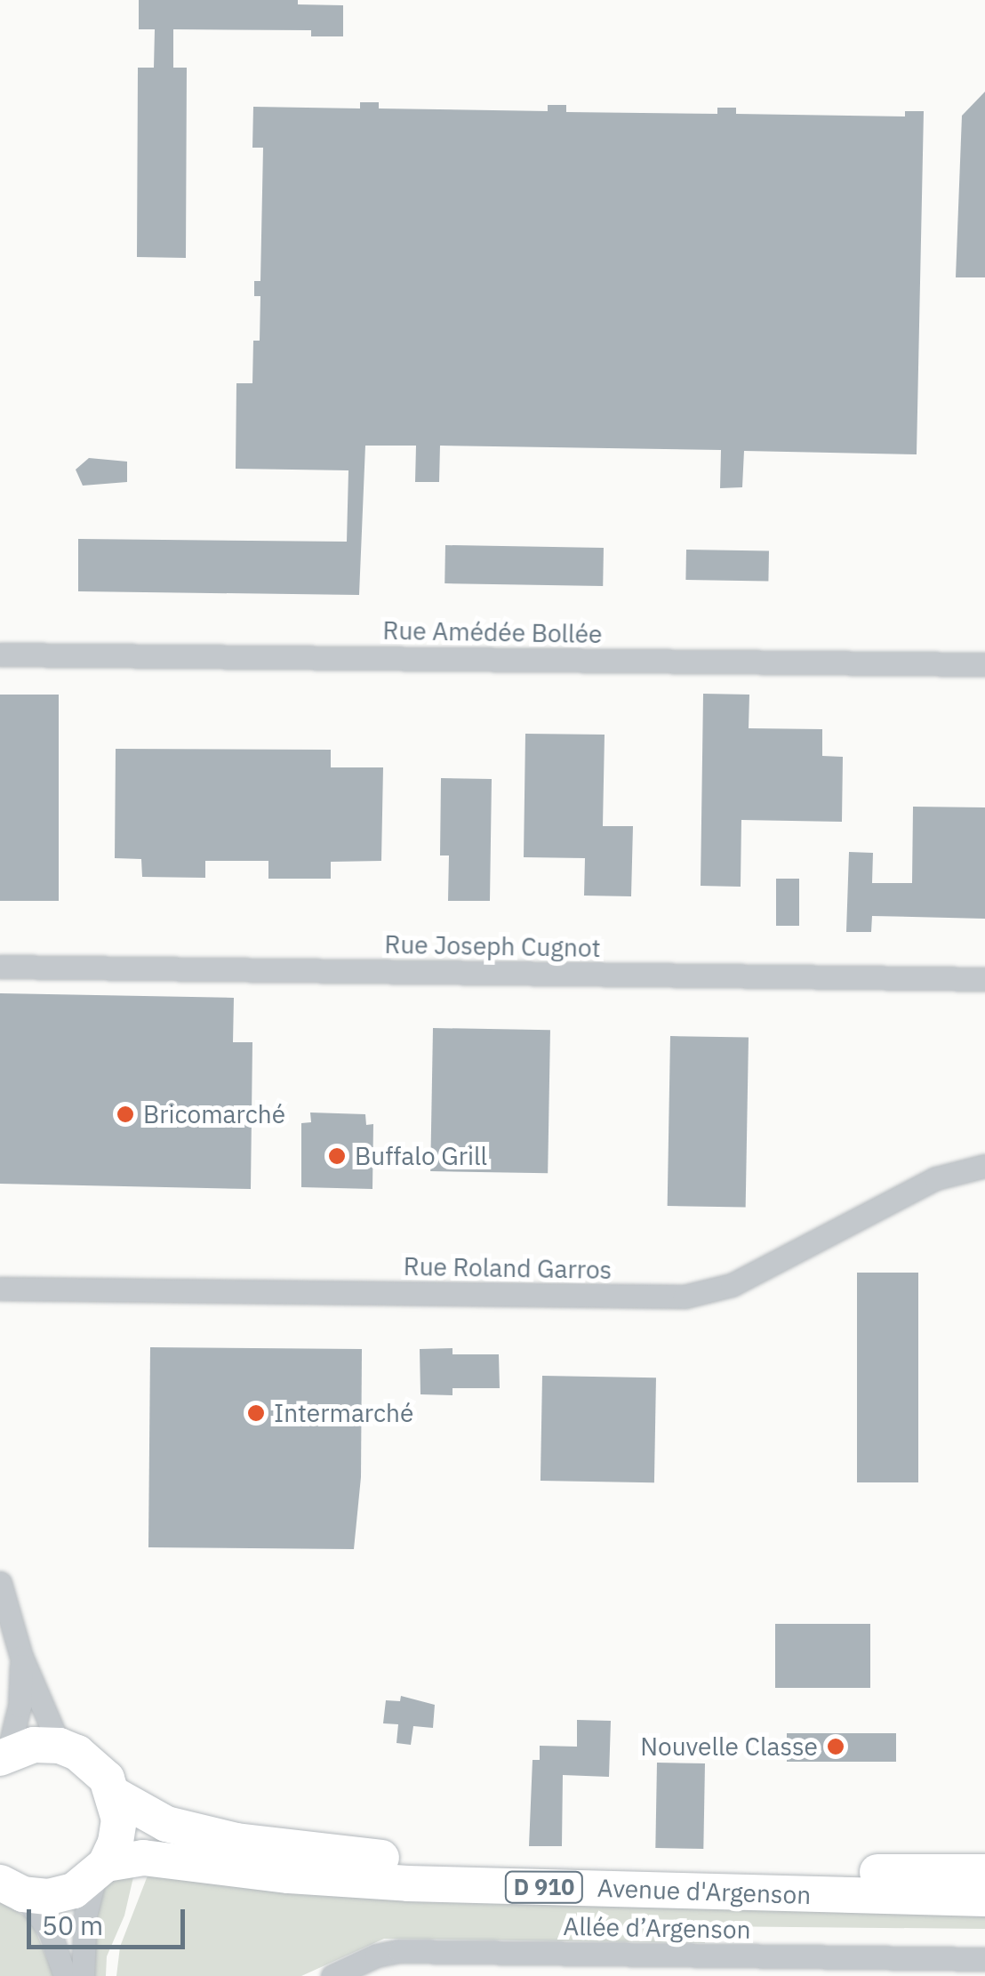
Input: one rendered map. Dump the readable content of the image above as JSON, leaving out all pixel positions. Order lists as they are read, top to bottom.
{
  "streets": {
    "main road": ["D 910", "Avenue d'Argenson"],
    "street": [
      "Rue Amédée Bollée",
      "Rue Joseph Cugnot",
      "Rue Roland Garros",
      "Allée d’Argenson"
    ]
  },
  "places": [
    "Bricomarché",
    "Buffalo Grill",
    "Intermarché",
    "Nouvelle Classe"
  ],
  "scale_bar": "50 m"
}
